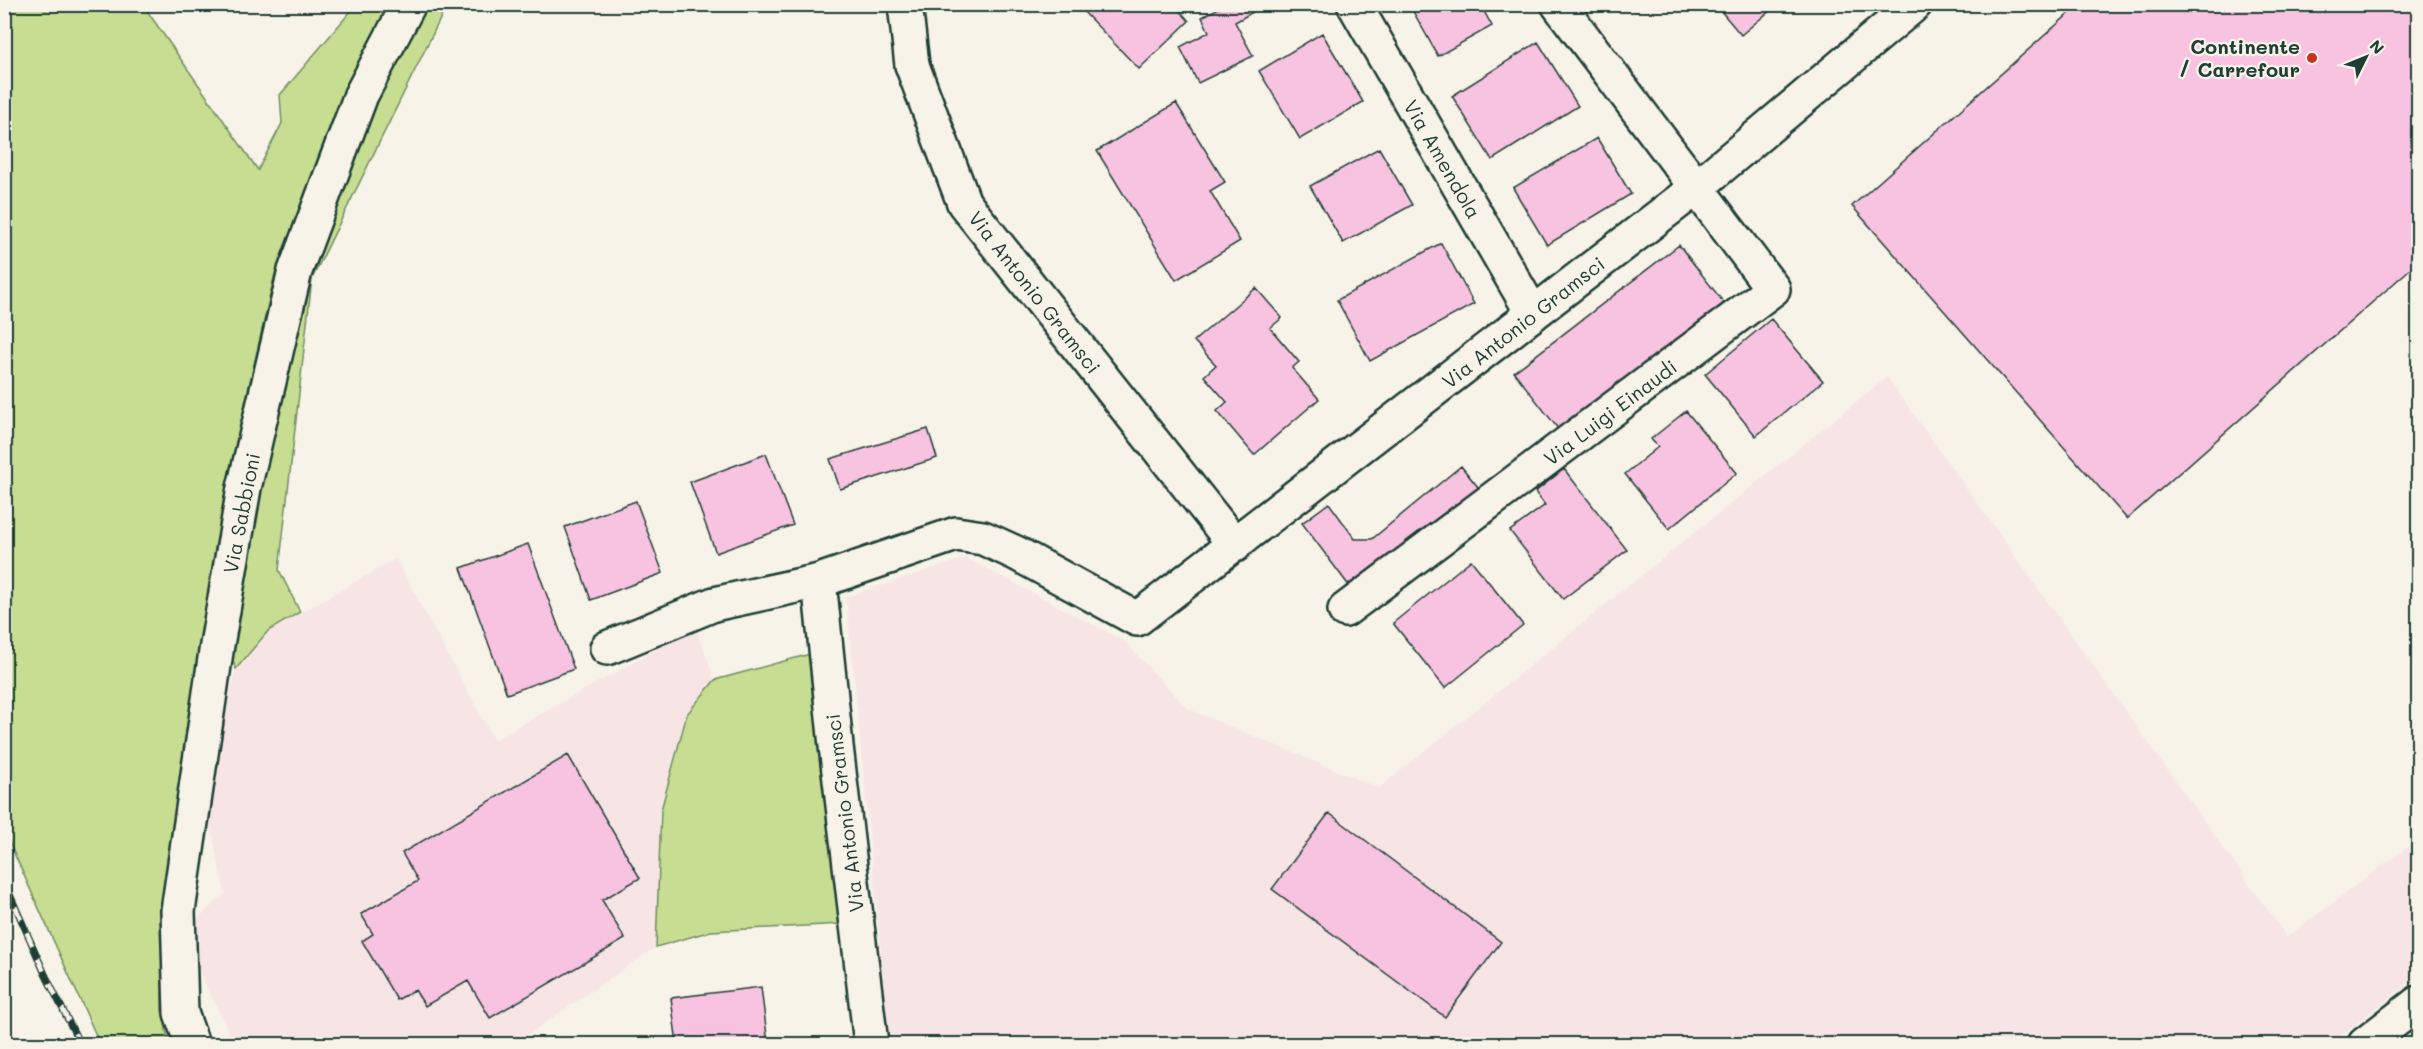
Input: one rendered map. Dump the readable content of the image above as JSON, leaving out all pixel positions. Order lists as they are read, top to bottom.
{
  "streets": {
    "street": [
      "Via Amendola",
      "Via Antonio Gramsci",
      "Via Luigi Einaudi",
      "Via Sabbioni"
    ]
  },
  "crossings": [
    ["Via Amendola", "Via Antonio Gramsci"],
    ["Via Antonio Gramsci", "Via Luigi Einaudi"]
  ],
  "places": ["Continente / Carrefour"],
  "north": "top right"
}
